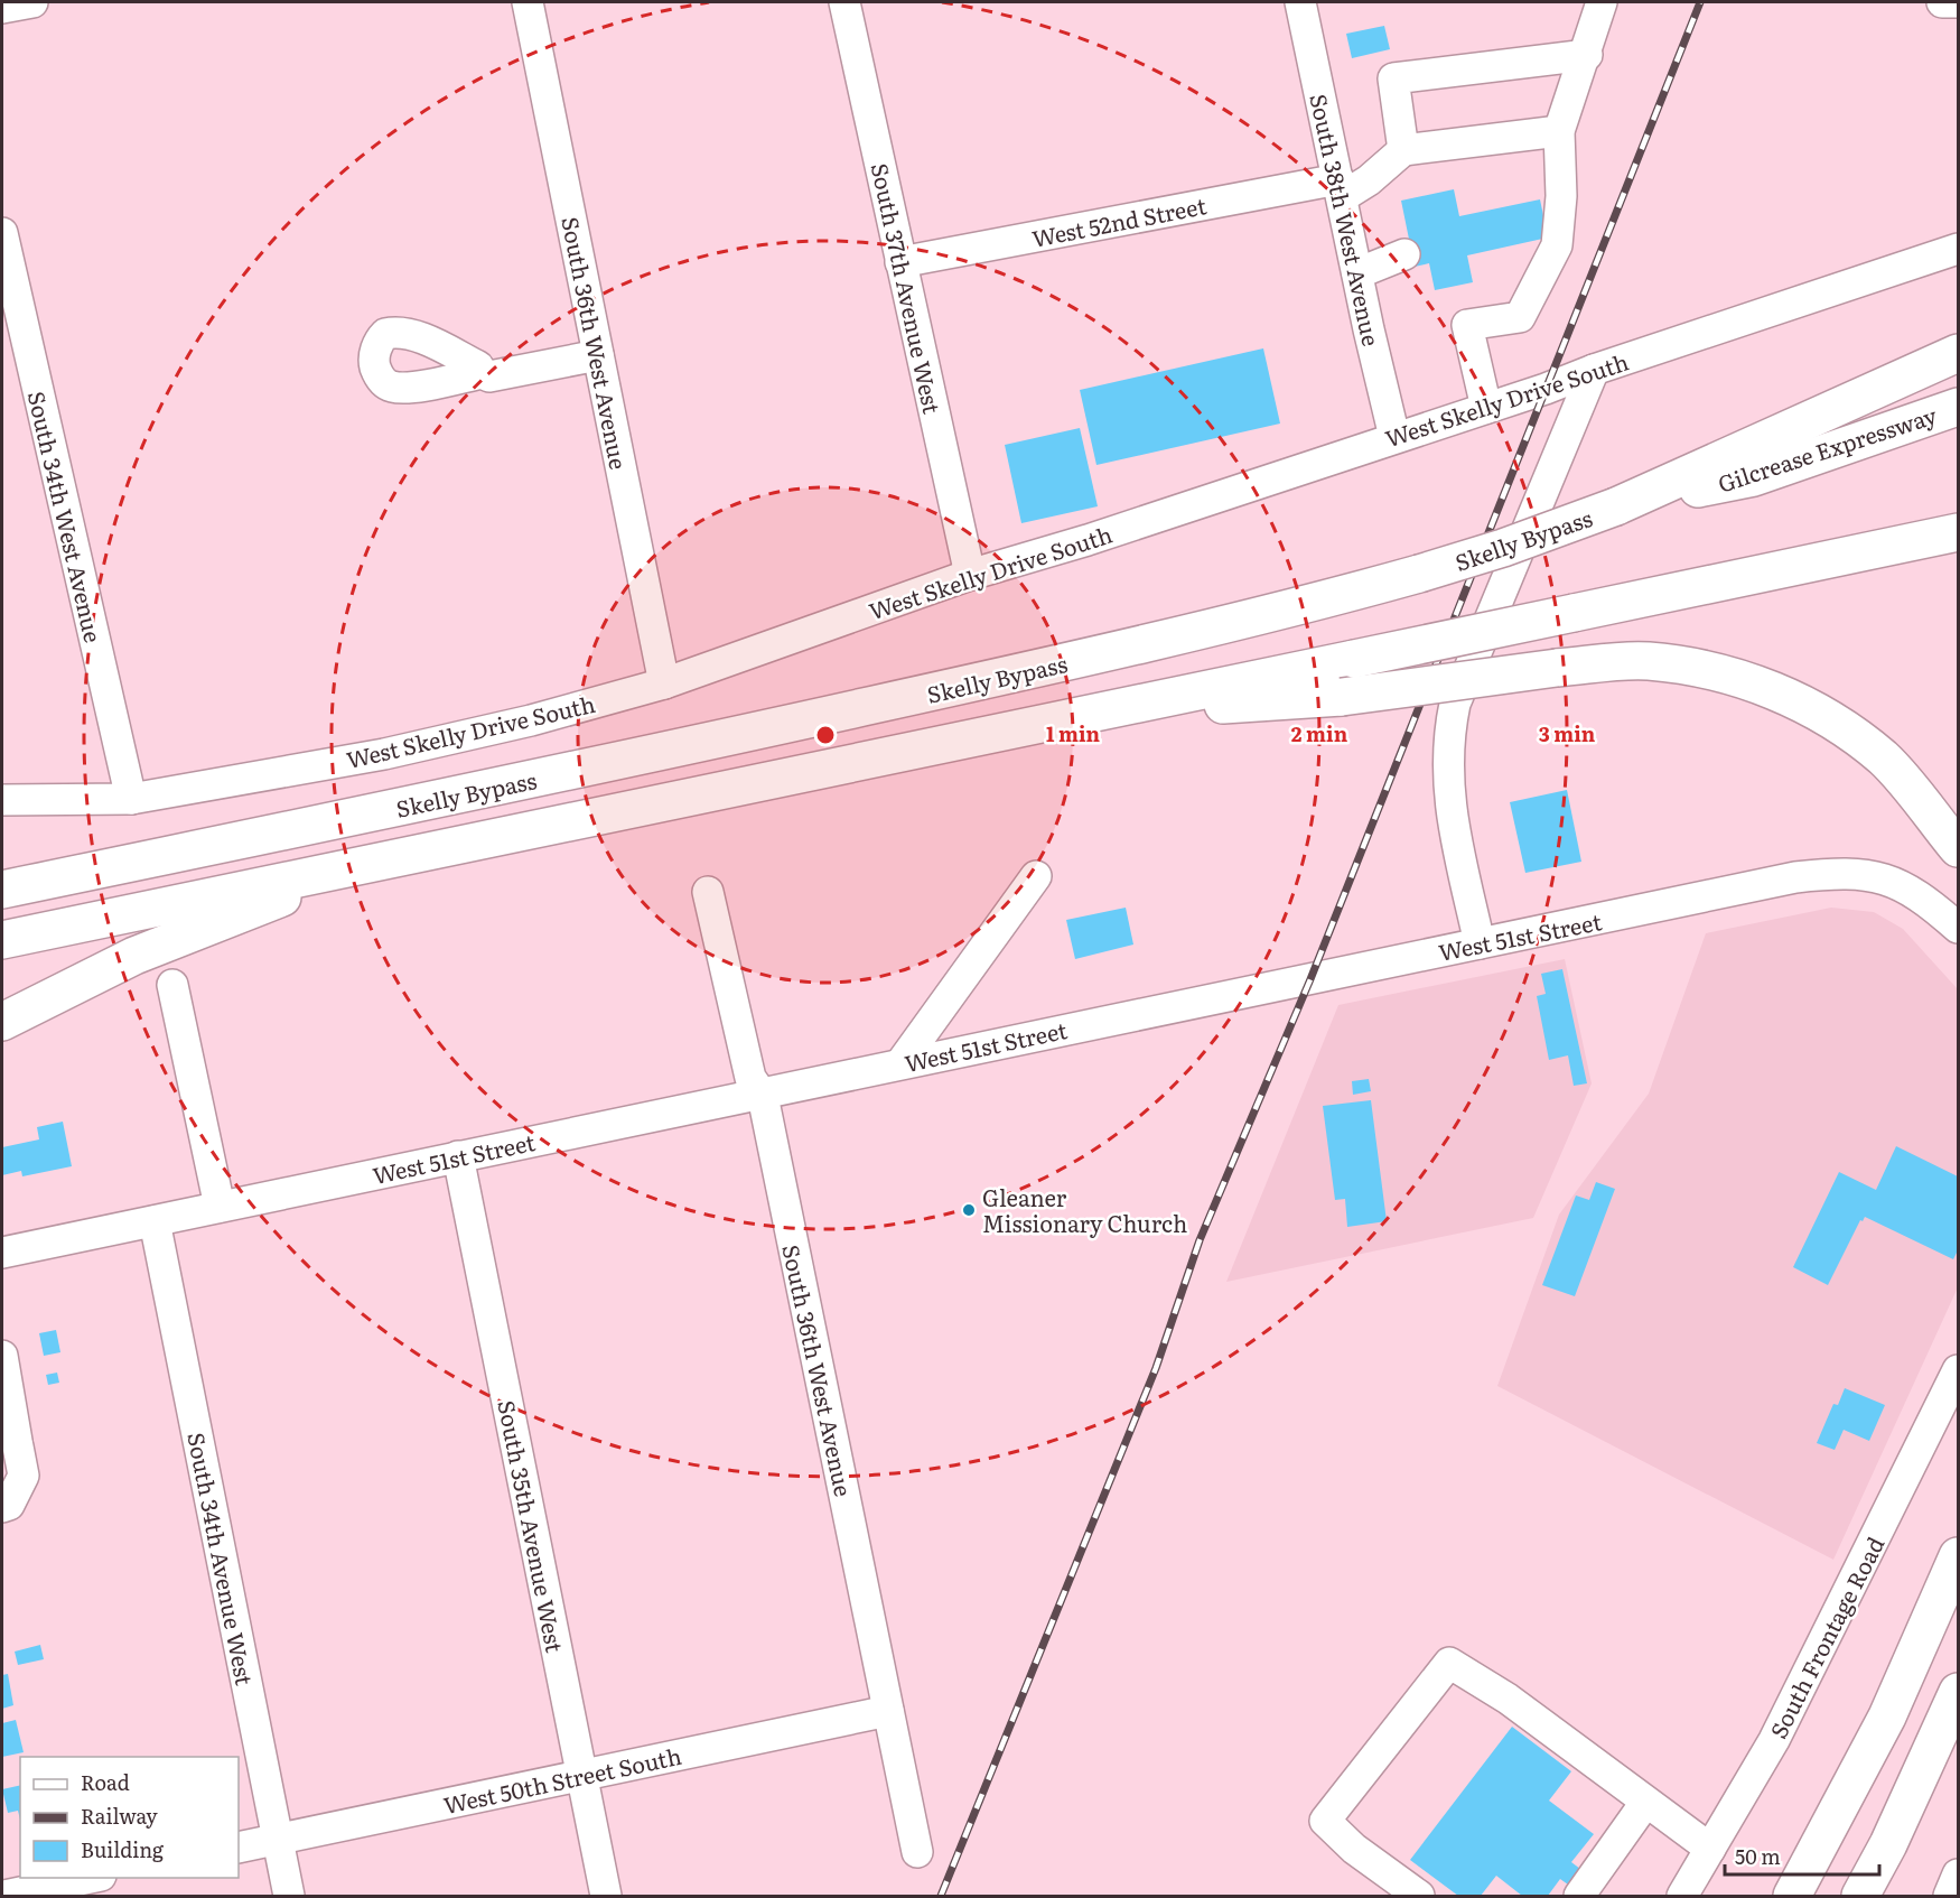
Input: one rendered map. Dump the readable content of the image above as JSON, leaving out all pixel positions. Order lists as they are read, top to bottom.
{
  "streets": {
    "highway": ["Gilcrease Expressway", "Skelly Bypass"],
    "street": [
      "South 38th West Avenue",
      "West 52nd Street",
      "South 37th Avenue West",
      "South 36th West Avenue",
      "West Skelly Drive South",
      "South 34th West Avenue",
      "West 51st Street",
      "South 35th Avenue West",
      "South 34th Avenue West",
      "South Frontage Road",
      "West 50th Street South"
    ]
  },
  "crossings": [
    ["South 38th West Avenue", "West 52nd Street"],
    ["South 38th West Avenue", "West Skelly Drive South"],
    ["West 52nd Street", "South 37th Avenue West"],
    ["South 37th Avenue West", "West Skelly Drive South"],
    ["South 36th West Avenue", "West Skelly Drive South"],
    ["South 36th West Avenue", "West 51st Street"],
    ["South 36th West Avenue", "West 50th Street South"],
    ["West Skelly Drive South", "South 34th West Avenue"],
    ["Gilcrease Expressway", "Skelly Bypass"],
    ["West 51st Street", "South 35th Avenue West"],
    ["West 51st Street", "South 34th Avenue West"],
    ["South 35th Avenue West", "West 50th Street South"],
    ["South 34th Avenue West", "West 50th Street South"]
  ],
  "places": ["Gleaner Missionary Church"],
  "legend": ["Road", "Railway", "Building"],
  "scale_bar": "50 m",
  "rings": ["1 min", "2 min", "3 min"]
}
